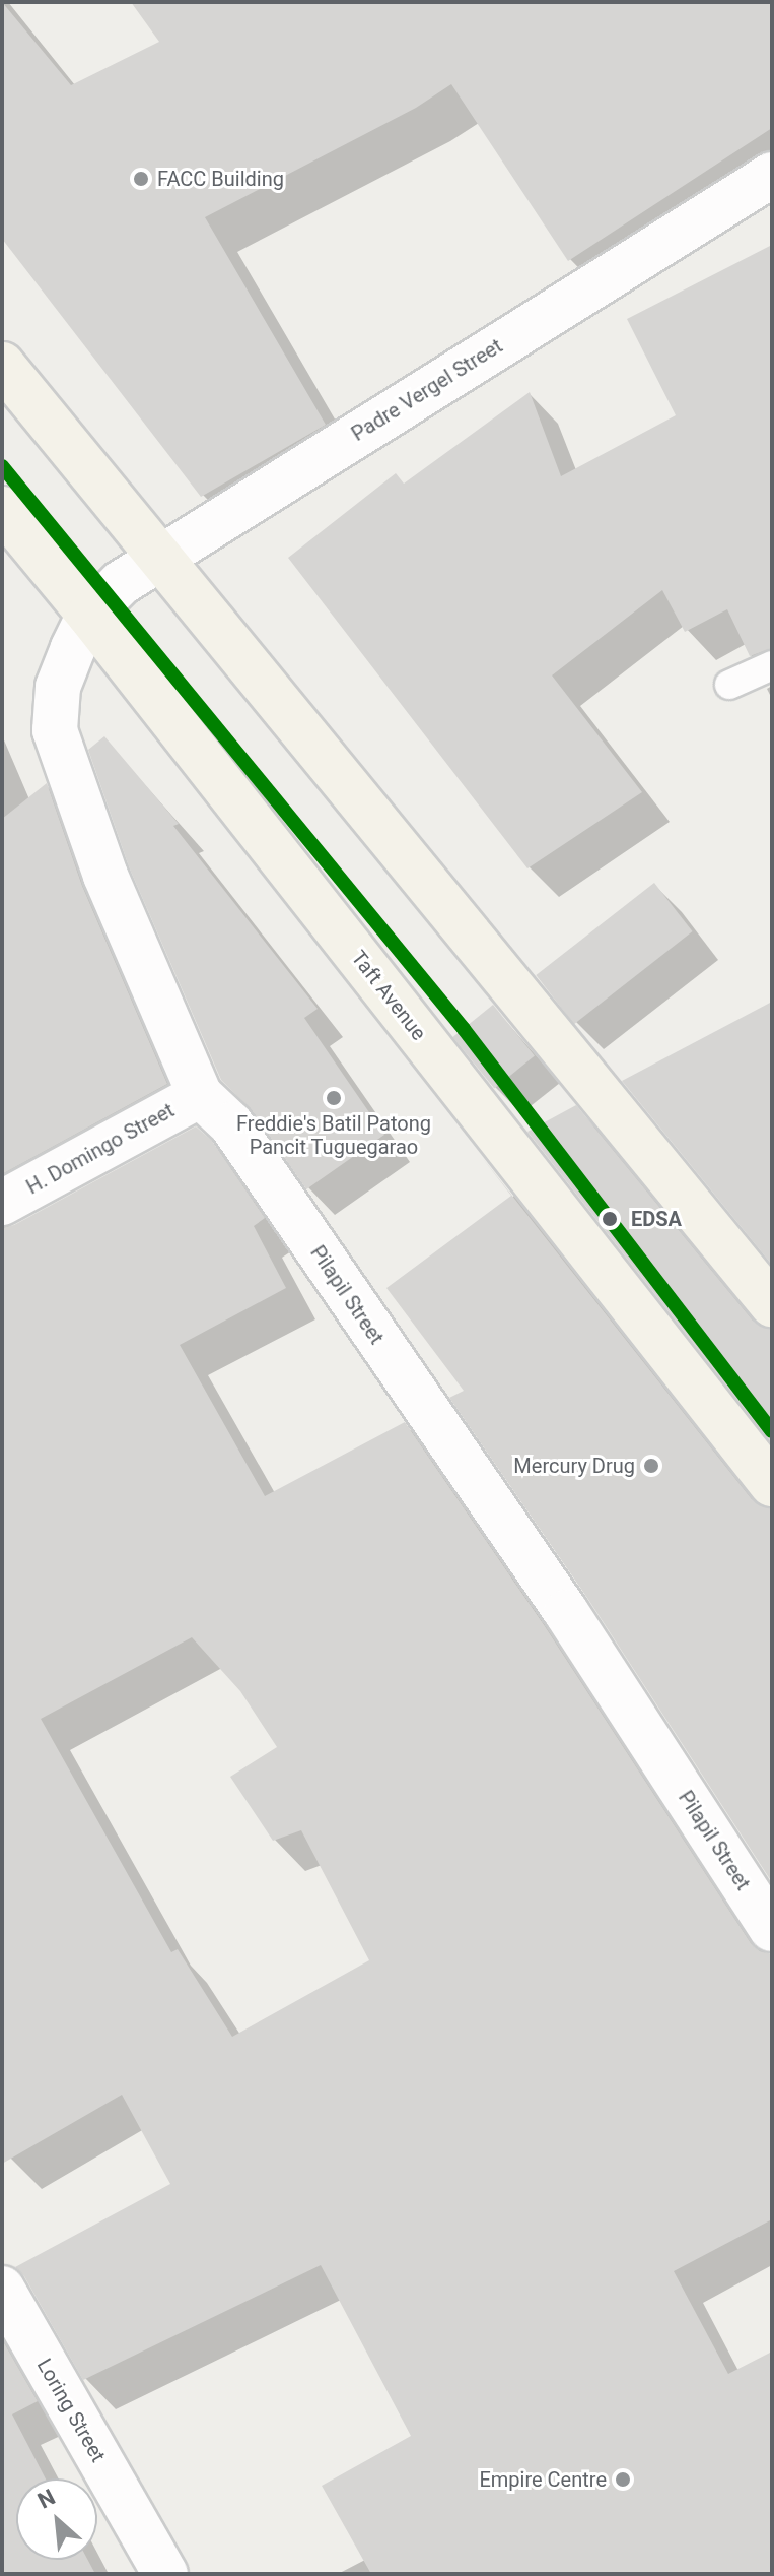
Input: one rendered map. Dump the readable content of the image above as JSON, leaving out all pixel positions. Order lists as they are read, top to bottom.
{
  "streets": {
    "main road": ["Taft Avenue"],
    "street": [
      "Padre Vergel Street",
      "H. Domingo Street",
      "Pilapil Street",
      "Loring Street"
    ]
  },
  "crossings": [
    ["Padre Vergel Street", "Taft Avenue"],
    ["Padre Vergel Street", "Pilapil Street"],
    ["Taft Avenue", "Pilapil Street"],
    ["H. Domingo Street", "Pilapil Street"]
  ],
  "places": [
    "FACC Building",
    "Freddie's Batil Patong Pancit Tuguegarao",
    "EDSA",
    "Mercury Drug",
    "Empire Centre"
  ],
  "north": "top left"
}
